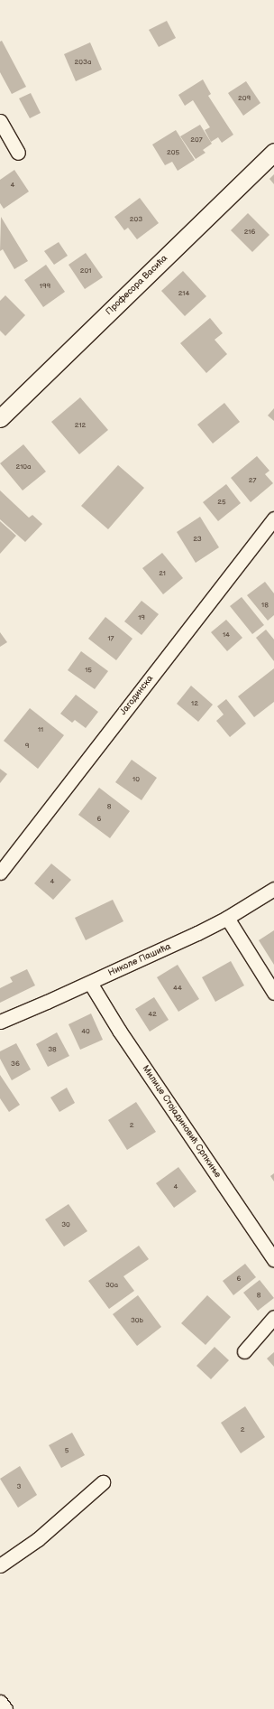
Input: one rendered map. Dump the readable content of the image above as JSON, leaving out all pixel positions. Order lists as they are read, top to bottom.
{
  "streets": {
    "street": [
      "Професора Васића",
      "Јагодинска",
      "Николе Пашића",
      "Милице Стојадиновић Српкиње"
    ]
  },
  "crossings": [
    ["Николе Пашића", "Милице Стојадиновић Српкиње"]
  ],
  "house_numbers": [
    "203a",
    "209",
    "207",
    "205",
    "4",
    "203",
    "216",
    "201",
    "199",
    "214",
    "212",
    "210a",
    "27",
    "25",
    "23",
    "21",
    "18",
    "19",
    "14",
    "17",
    "15",
    "12",
    "11",
    "9",
    "10",
    "8",
    "6",
    "4",
    "44",
    "42",
    "40",
    "38",
    "36",
    "2",
    "4",
    "30",
    "6",
    "30a",
    "8",
    "30b",
    "2",
    "5",
    "3"
  ]
}
